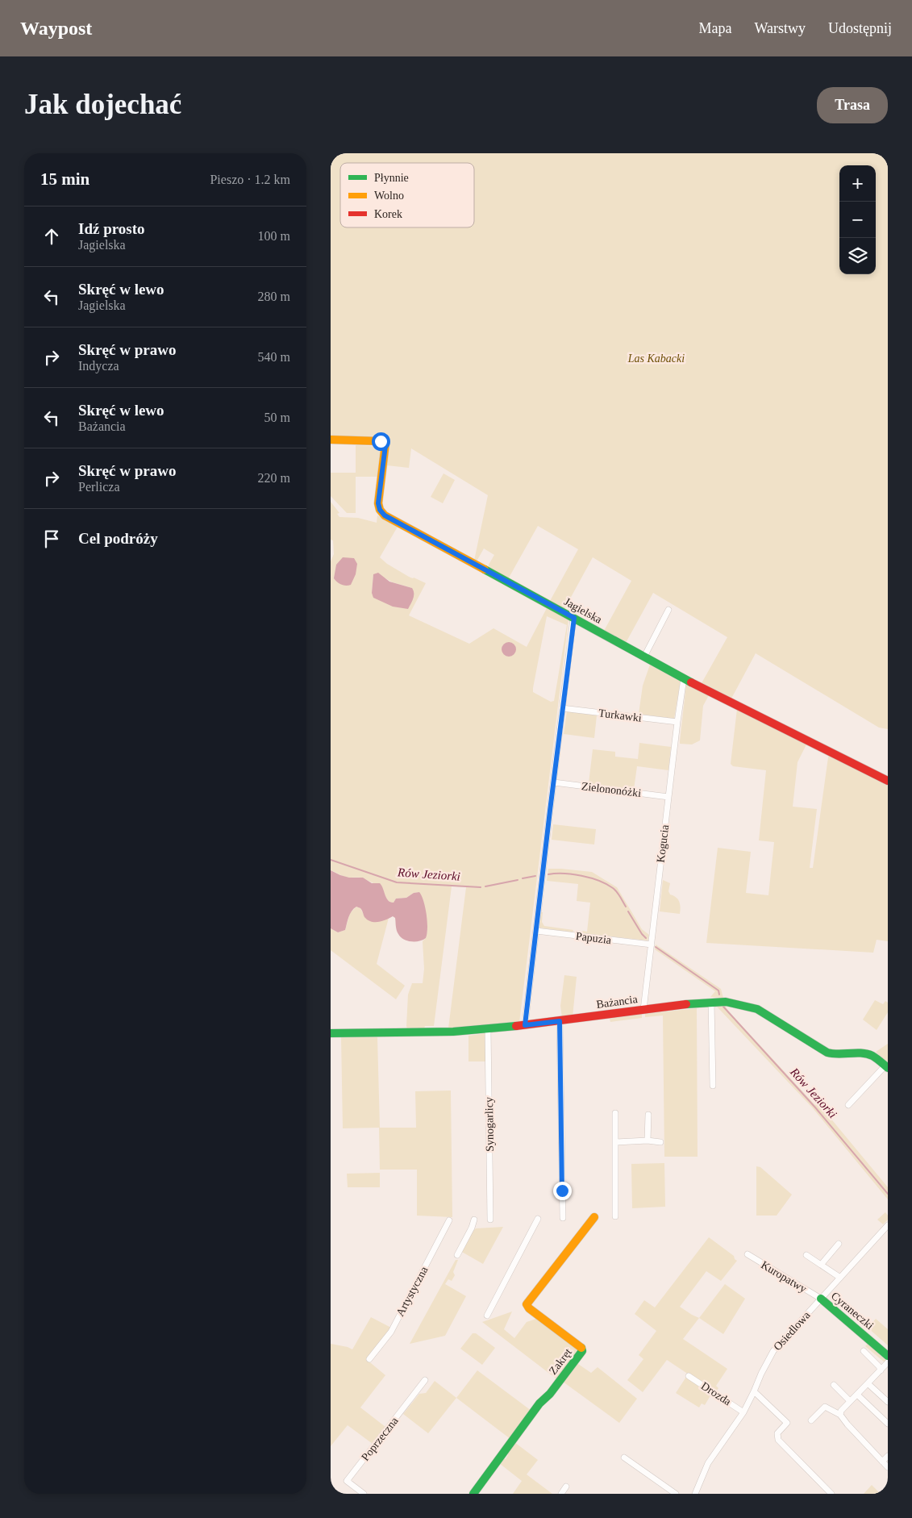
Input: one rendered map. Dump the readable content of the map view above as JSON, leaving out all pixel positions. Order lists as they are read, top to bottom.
{
  "streets": {
    "street": [
      "Jagielska",
      "Turkawki",
      "Zielononóżki",
      "Kogucia",
      "Papuzia",
      "Bażancia",
      "Synogarlicy",
      "Kuropatwy",
      "Artystyczna",
      "Cyraneczki",
      "Osiedlowa",
      "Zakręt",
      "Drozda",
      "Poprzeczna"
    ]
  },
  "crossings": [
    ["Jagielska", "Kogucia"],
    ["Turkawki", "Kogucia"],
    ["Zielononóżki", "Kogucia"],
    ["Kogucia", "Papuzia"],
    ["Kogucia", "Bażancia"],
    ["Bażancia", "Synogarlicy"],
    ["Kuropatwy", "Cyraneczki"],
    ["Kuropatwy", "Osiedlowa"],
    ["Cyraneczki", "Osiedlowa"],
    ["Osiedlowa", "Drozda"]
  ],
  "water": ["Rów Jeziorki"],
  "parks": ["Las Kabacki"],
  "legend": ["Płynnie", "Wolno", "Korek"],
  "page": {
    "header": "Waypost",
    "nav": ["Mapa", "Warstwy", "Udostępnij"],
    "buttons": "Trasa",
    "title": "Jak dojechać",
    "heading": ["15 min", "Pieszo · 1.2 km"],
    "map_buttons": ["+", "−"],
    "list": [
      ["Idź prosto", "Jagielska", "100 m"],
      ["Skręć w lewo", "Jagielska", "280 m"],
      ["Skręć w prawo", "Indycza", "540 m"],
      ["Skręć w lewo", "Bażancia", "50 m"],
      ["Skręć w prawo", "Perlicza", "220 m"],
      "Cel podróży"
    ]
  }
}
